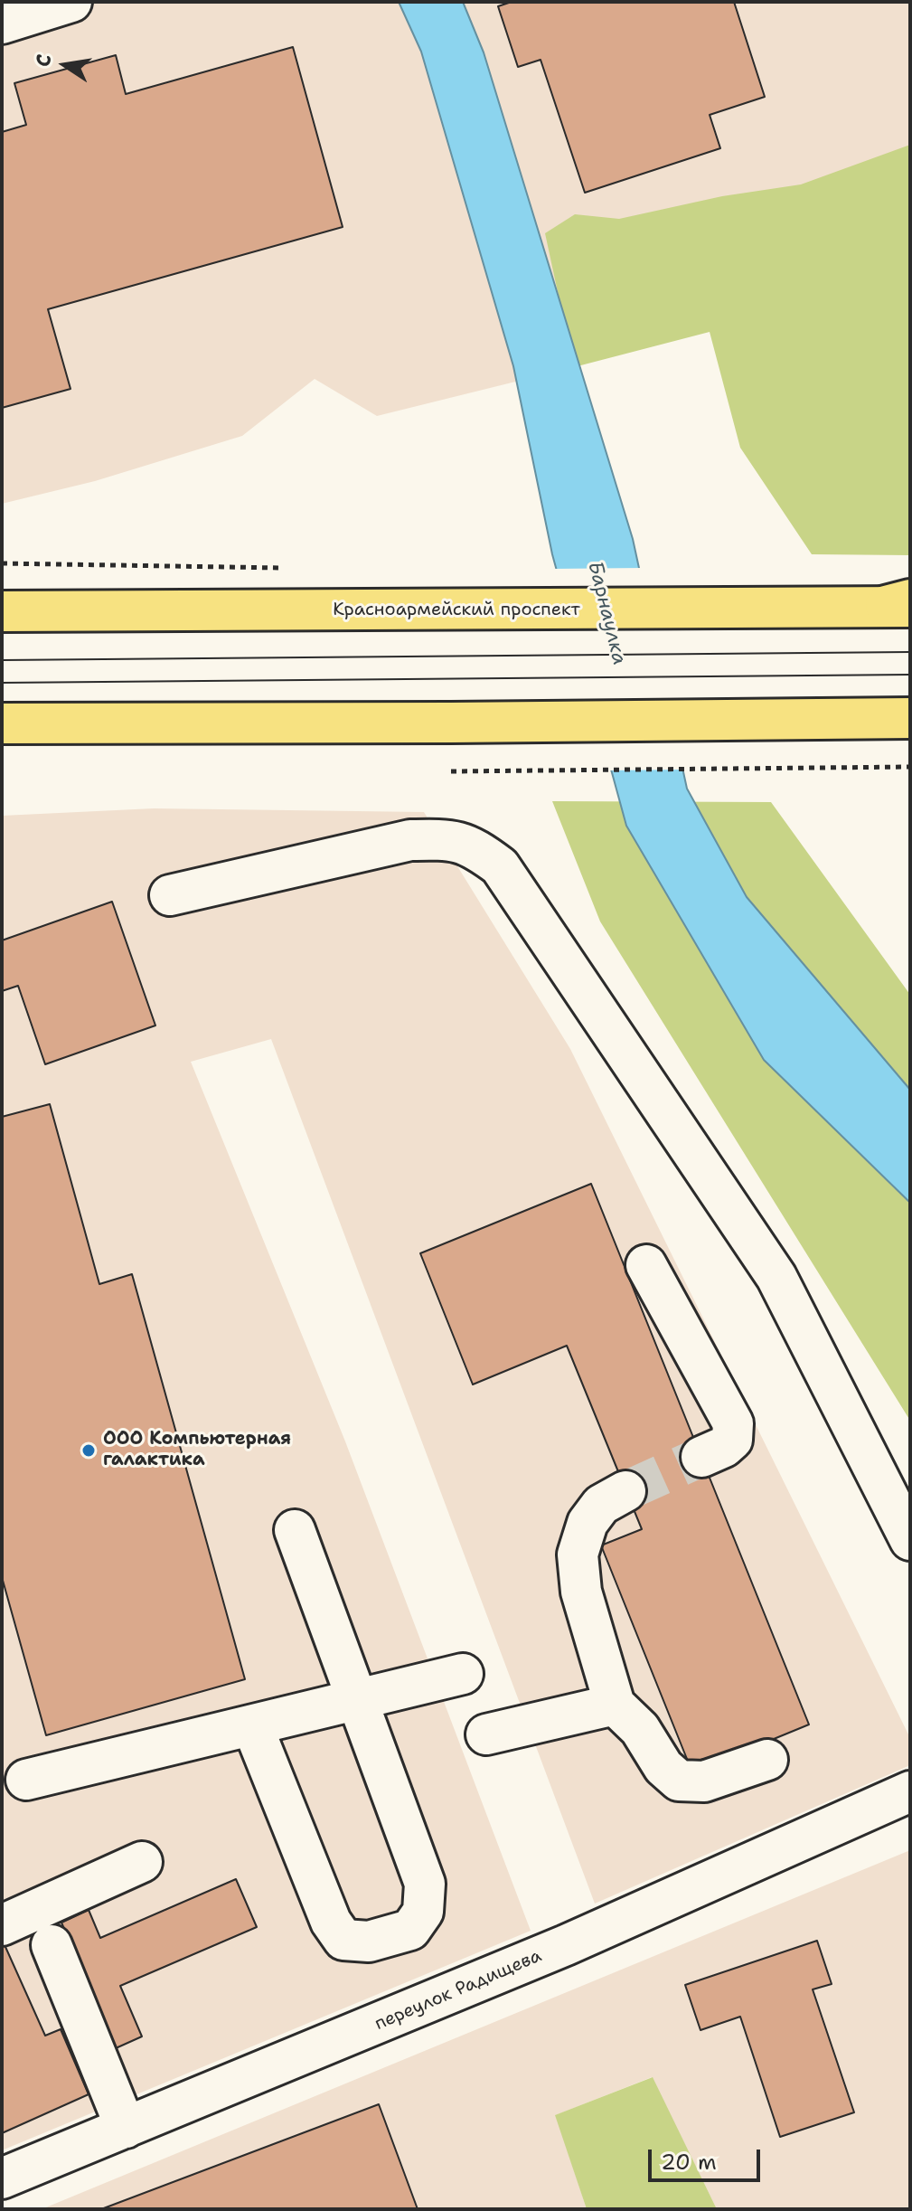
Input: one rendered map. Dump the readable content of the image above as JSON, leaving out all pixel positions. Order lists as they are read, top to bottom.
{
  "streets": {
    "main road": ["Красноармейский проспект"],
    "lane": ["переулок Радищева"]
  },
  "water": ["Барнаулка"],
  "places": ["ООО Компьютерная галактика"],
  "scale_bar": "20 m",
  "north": "left"
}
